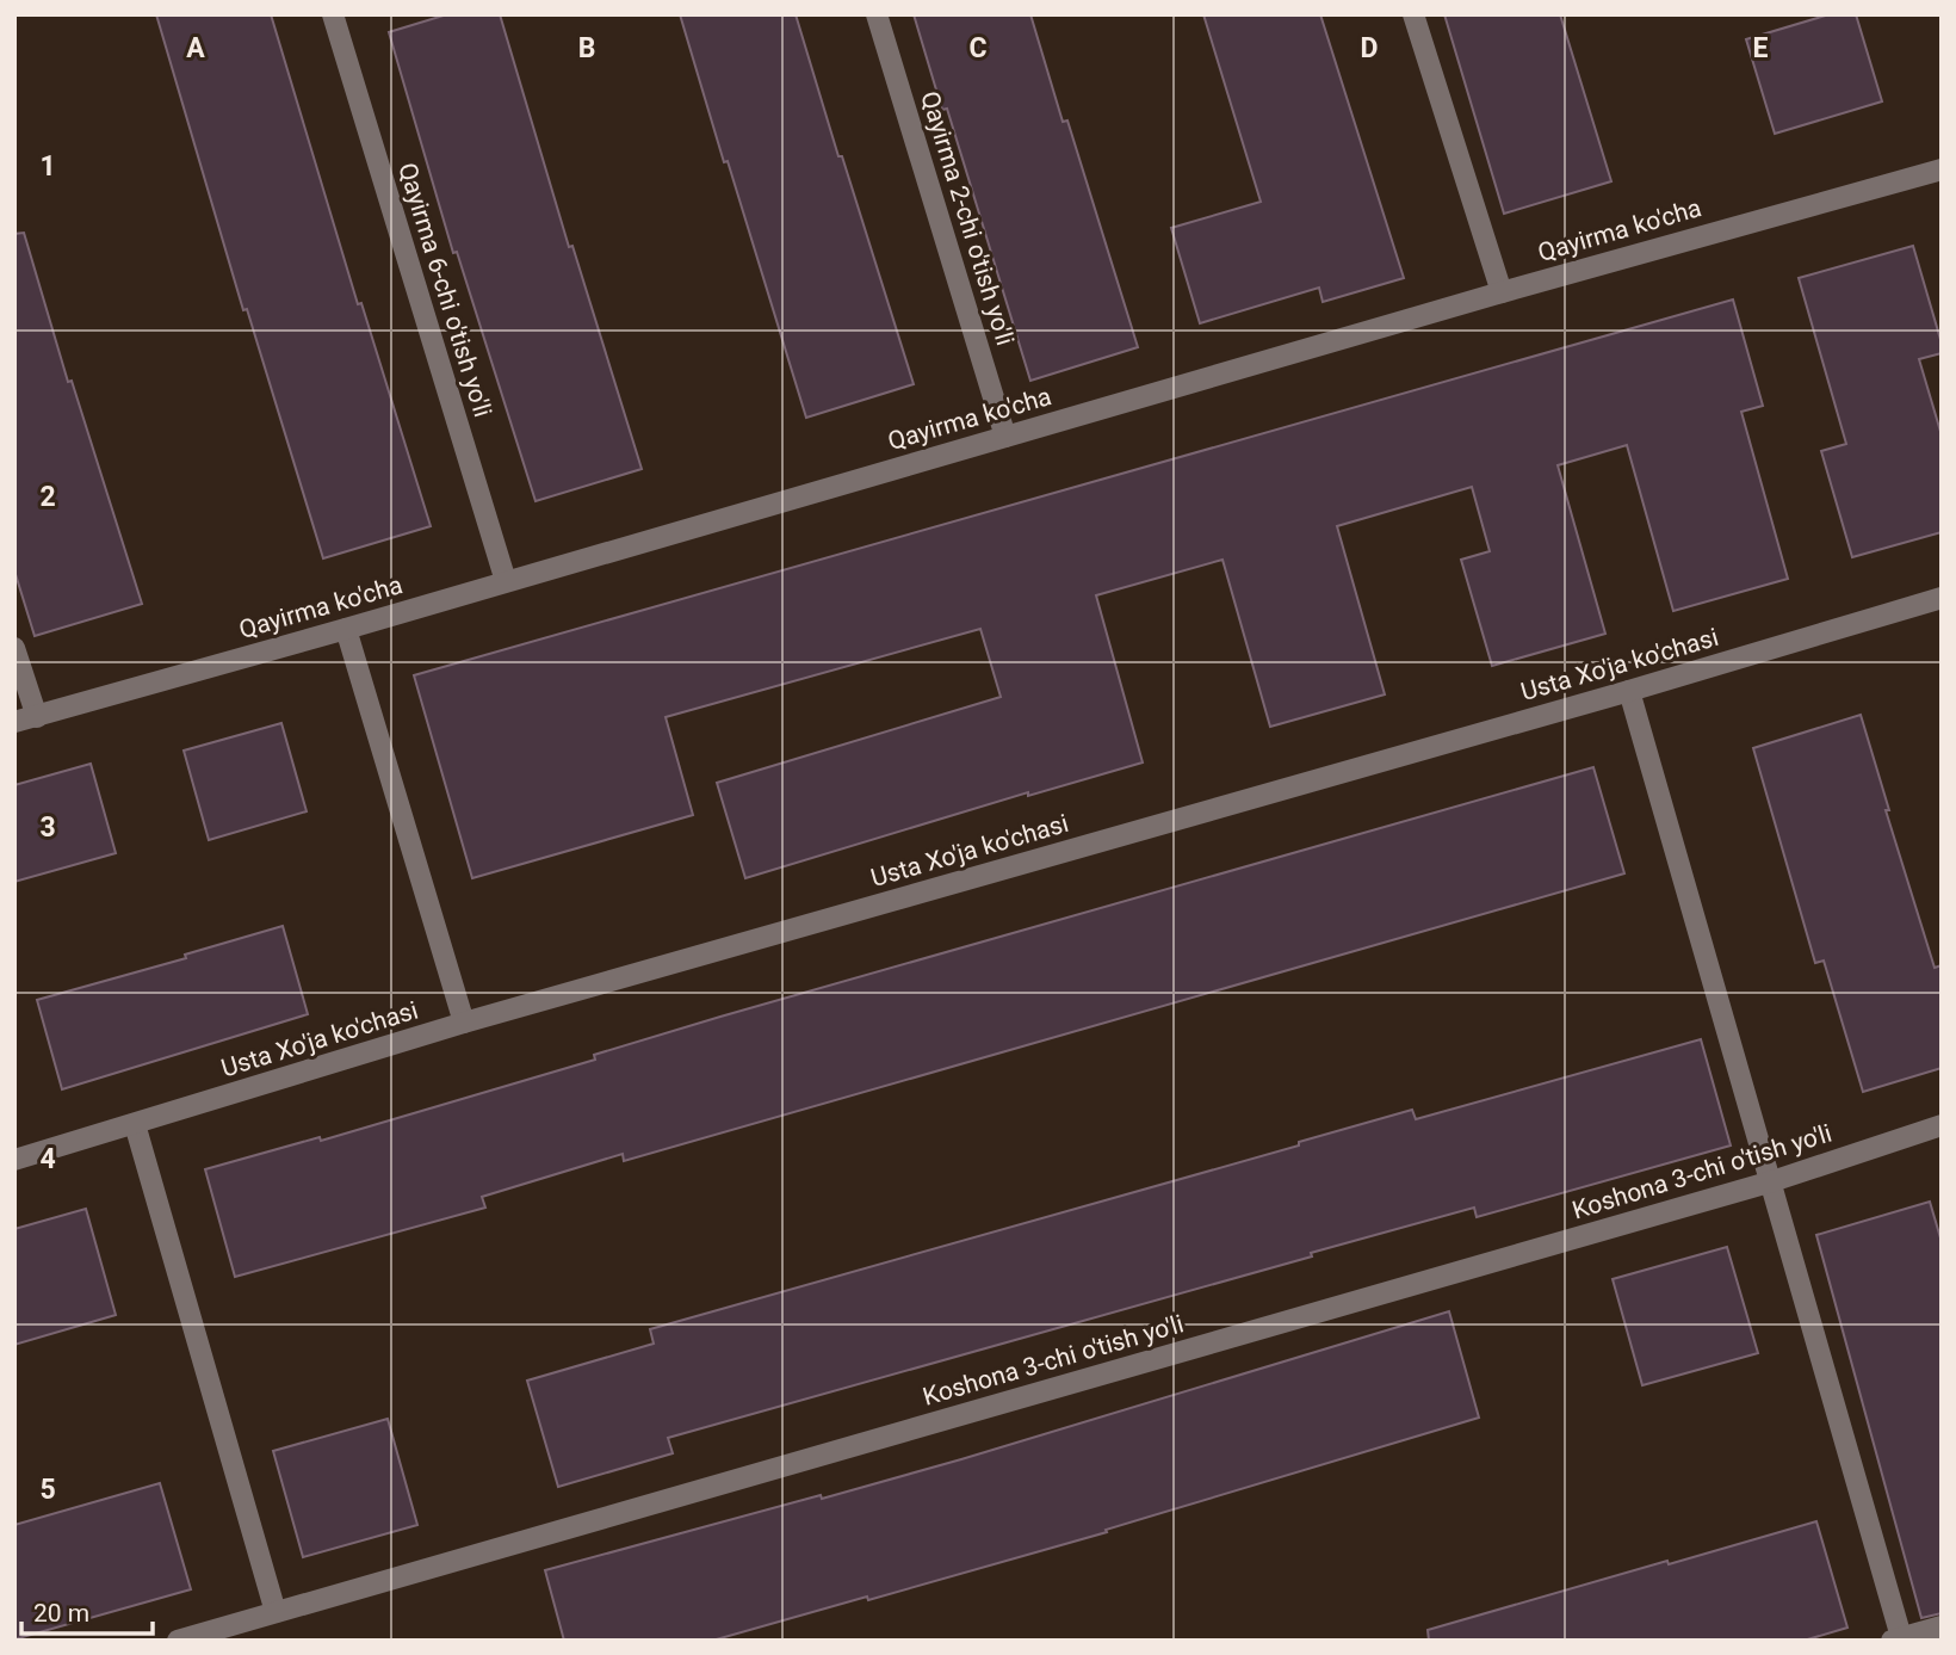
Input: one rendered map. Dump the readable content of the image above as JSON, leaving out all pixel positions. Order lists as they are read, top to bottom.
{
  "streets": {
    "street": [
      "Qayirma 2-chi o'tish yo'li",
      "Qayirma ko'cha",
      "Qayirma 6-chi o'tish yo'li",
      "Usta Xo'ja ko'chasi",
      "Koshona 3-chi o'tish yo'li"
    ]
  },
  "crossings": [
    ["Qayirma 2-chi o'tish yo'li", "Qayirma ko'cha"],
    ["Qayirma ko'cha", "Qayirma 6-chi o'tish yo'li"]
  ],
  "scale_bar": "20 m",
  "grid": {
    "columns": [
      "A",
      "B",
      "C",
      "D",
      "E"
    ],
    "rows": [
      "1",
      "2",
      "3",
      "4",
      "5"
    ]
  }
}
